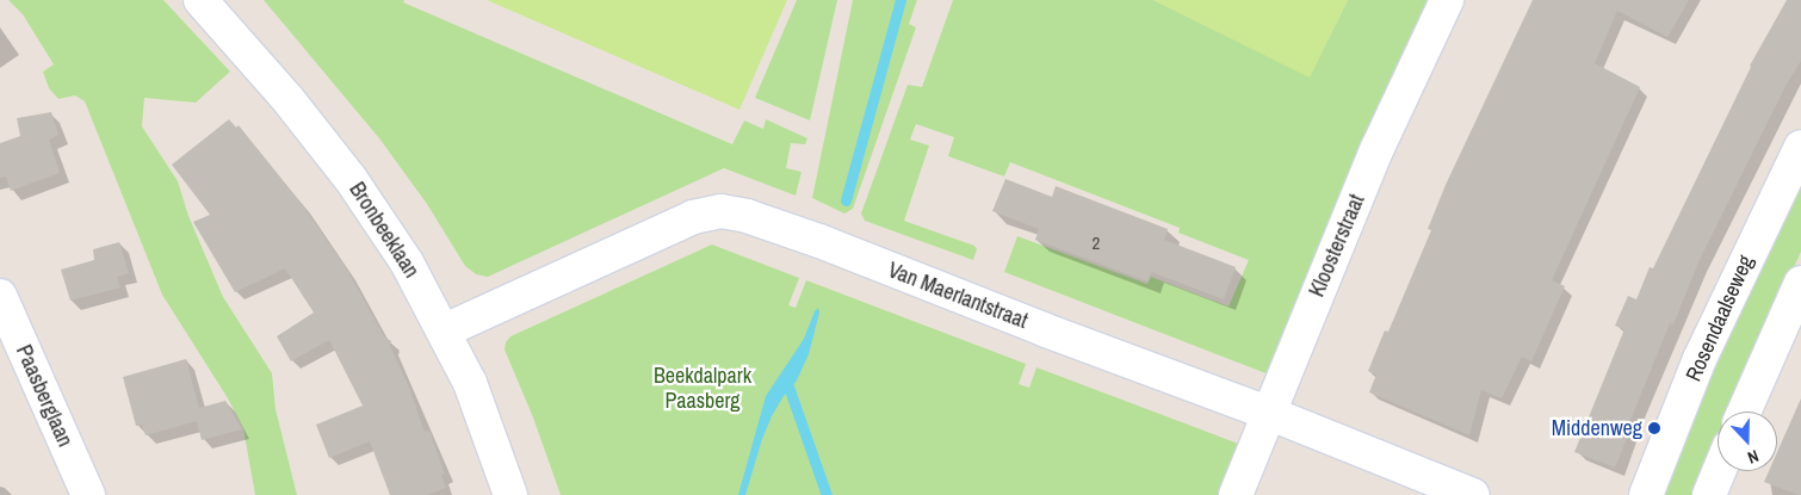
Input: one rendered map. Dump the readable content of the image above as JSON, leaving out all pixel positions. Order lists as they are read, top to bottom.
{
  "streets": {
    "street": [
      "Bronbeeklaan",
      "Kloosterstraat",
      "Van Maerlantstraat",
      "Rosendaalseweg",
      "Paasberglaan"
    ]
  },
  "crossings": [
    ["Bronbeeklaan", "Van Maerlantstraat"],
    ["Kloosterstraat", "Van Maerlantstraat"]
  ],
  "parks": ["Beekdalpark Paasberg"],
  "places": ["Middenweg"],
  "house_numbers": ["2"],
  "north": "bottom"
}
